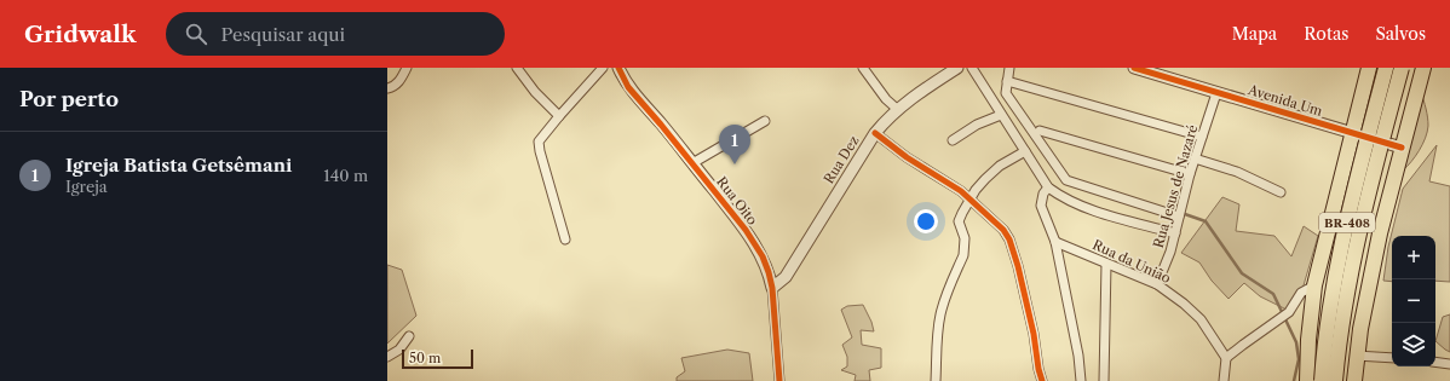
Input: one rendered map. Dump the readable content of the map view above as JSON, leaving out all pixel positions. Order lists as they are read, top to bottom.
{
  "streets": {
    "highway": ["BR-408"],
    "street": [
      "Avenida Um",
      "Rua Dez",
      "Rua Jesus de Nazaré",
      "Rua Oito",
      "Rua da União"
    ]
  },
  "crossings": [
    ["Avenida Um", "Rua Jesus de Nazaré"],
    ["Rua Dez", "Rua Oito"],
    ["Rua Jesus de Nazaré", "Rua da União"]
  ],
  "scale_bar": "50 m",
  "page": {
    "header": "Gridwalk",
    "search": "Pesquisar aqui",
    "nav": ["Mapa", "Rotas", "Salvos"],
    "heading": "Por perto",
    "pins": "1",
    "list": [
      {
        "mark": "1",
        "name": "Igreja Batista Getsêmani",
        "note": "Igreja",
        "value": "140 m"
      }
    ],
    "map_buttons": ["+", "−"],
    "scale": "50 m"
  }
}
